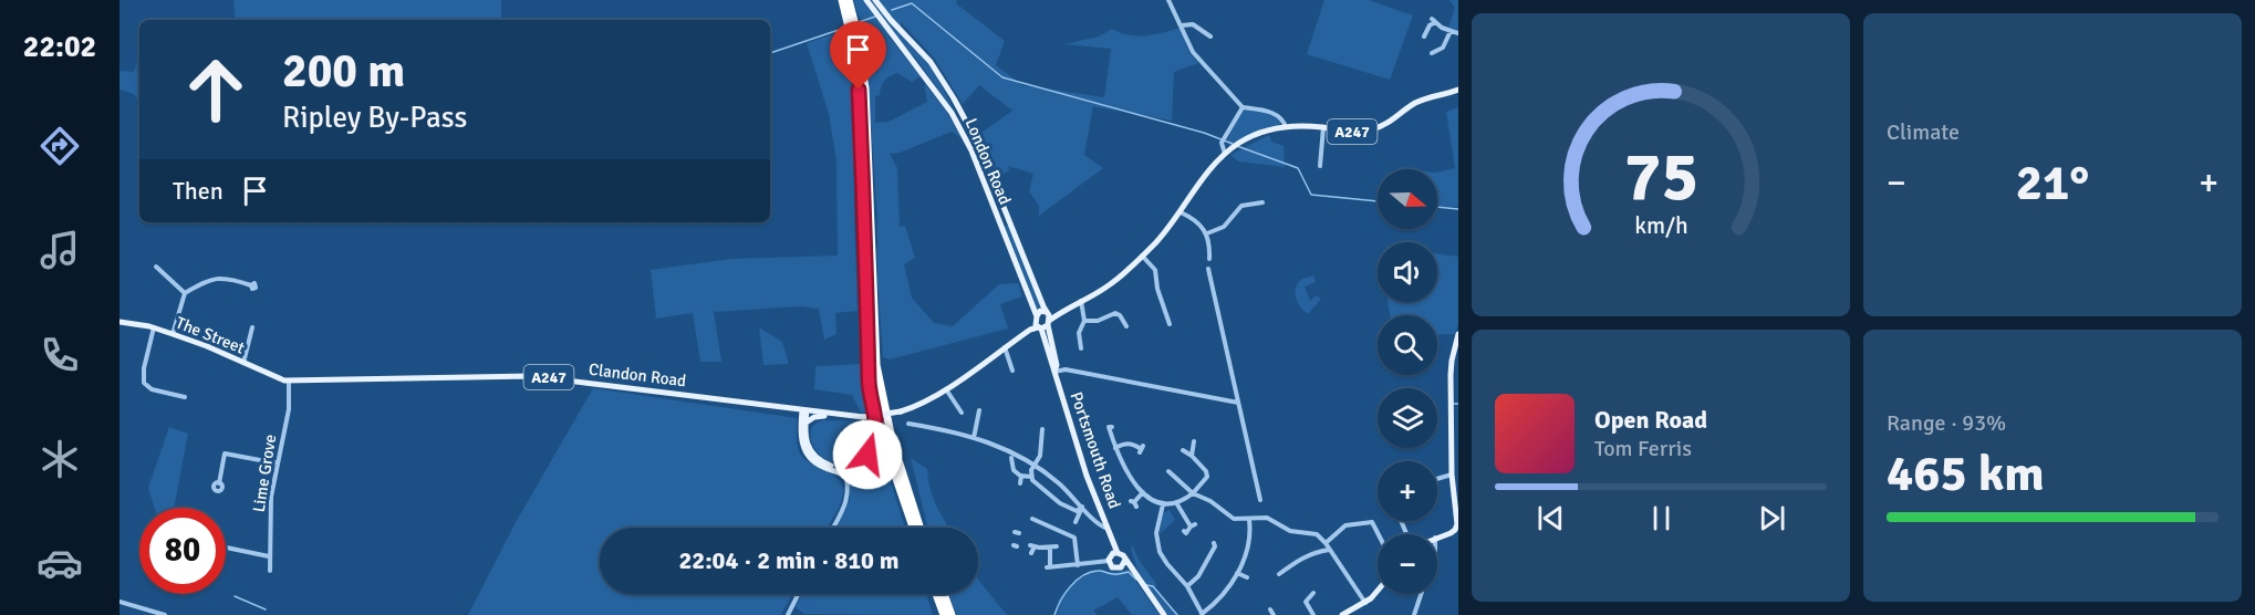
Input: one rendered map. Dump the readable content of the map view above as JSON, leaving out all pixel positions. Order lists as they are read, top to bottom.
{
  "streets": {
    "main road": [
      "A247",
      "London Road",
      "The Street",
      "Clandon Road",
      "Portsmouth Road"
    ],
    "street": ["Lime Grove"]
  },
  "crossings": [
    ["A247", "London Road"],
    ["A247", "Portsmouth Road"],
    ["London Road", "Clandon Road"],
    ["London Road", "Portsmouth Road"],
    ["The Street", "Clandon Road"],
    ["The Street", "Lime Grove"],
    ["Clandon Road", "Portsmouth Road"],
    ["Clandon Road", "Lime Grove"]
  ],
  "north": "right",
  "page": {
    "tabs": "22:02",
    "tile": [
      "Climate",
      ["Range · 93%", "465 km"]
    ],
    "turn": ["200 m", "Ripley By-Pass"],
    "heat": ["−", "21°", "+"],
    "then": "Then",
    "map_buttons": ["+", "−"],
    "song": ["Open Road", "Tom Ferris"],
    "limit": "80",
    "trip": "22:04 · 2 min · 810 m",
    "gauge": ["75", "km/h"]
  }
}
